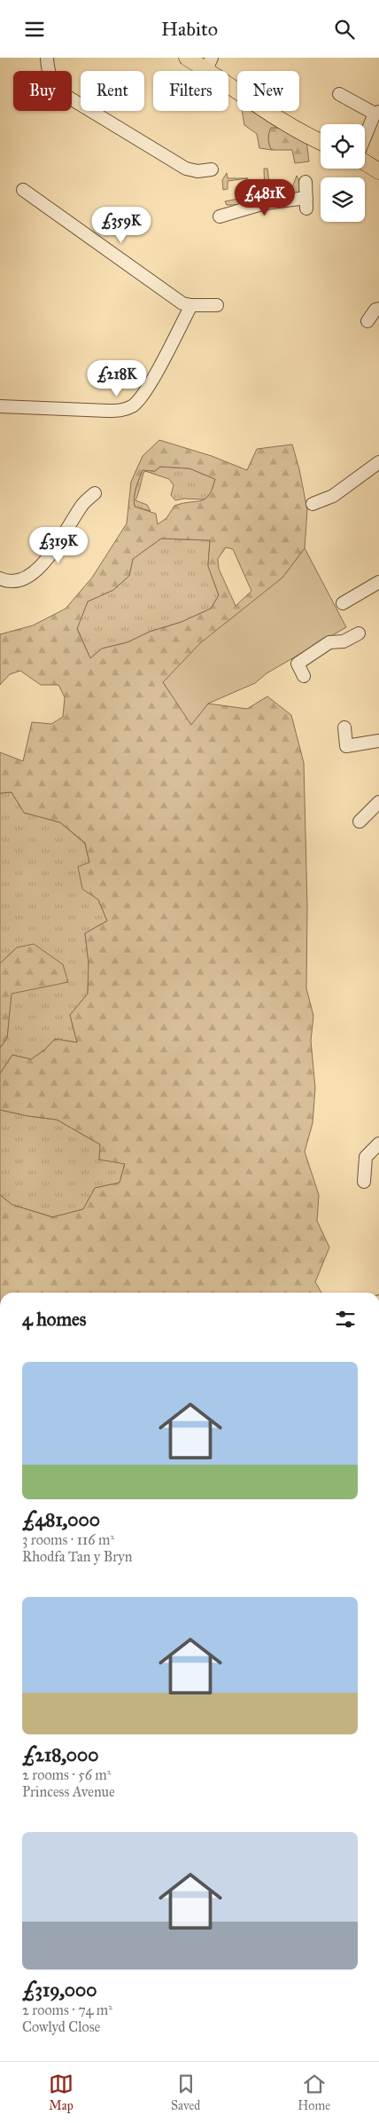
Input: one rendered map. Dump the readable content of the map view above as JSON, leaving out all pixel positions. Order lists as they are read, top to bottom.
{
  "page": {
    "header": "Habito",
    "chip": [
      "Buy",
      "Rent",
      "Filters",
      "New"
    ],
    "price": [
      "£481K",
      "£359K",
      "£218K",
      "£319K"
    ],
    "heading": "4 homes",
    "list": [
      {
        "name": "£481,000",
        "note": "3 rooms · 116 m² · Rhodfa Tan y Bryn"
      },
      {
        "name": "£218,000",
        "note": "2 rooms · 56 m² · Princess Avenue"
      },
      {
        "name": "£319,000",
        "note": "2 rooms · 74 m² · Cowlyd Close"
      }
    ],
    "tabs": ["Map", "Saved", "Home"]
  }
}
